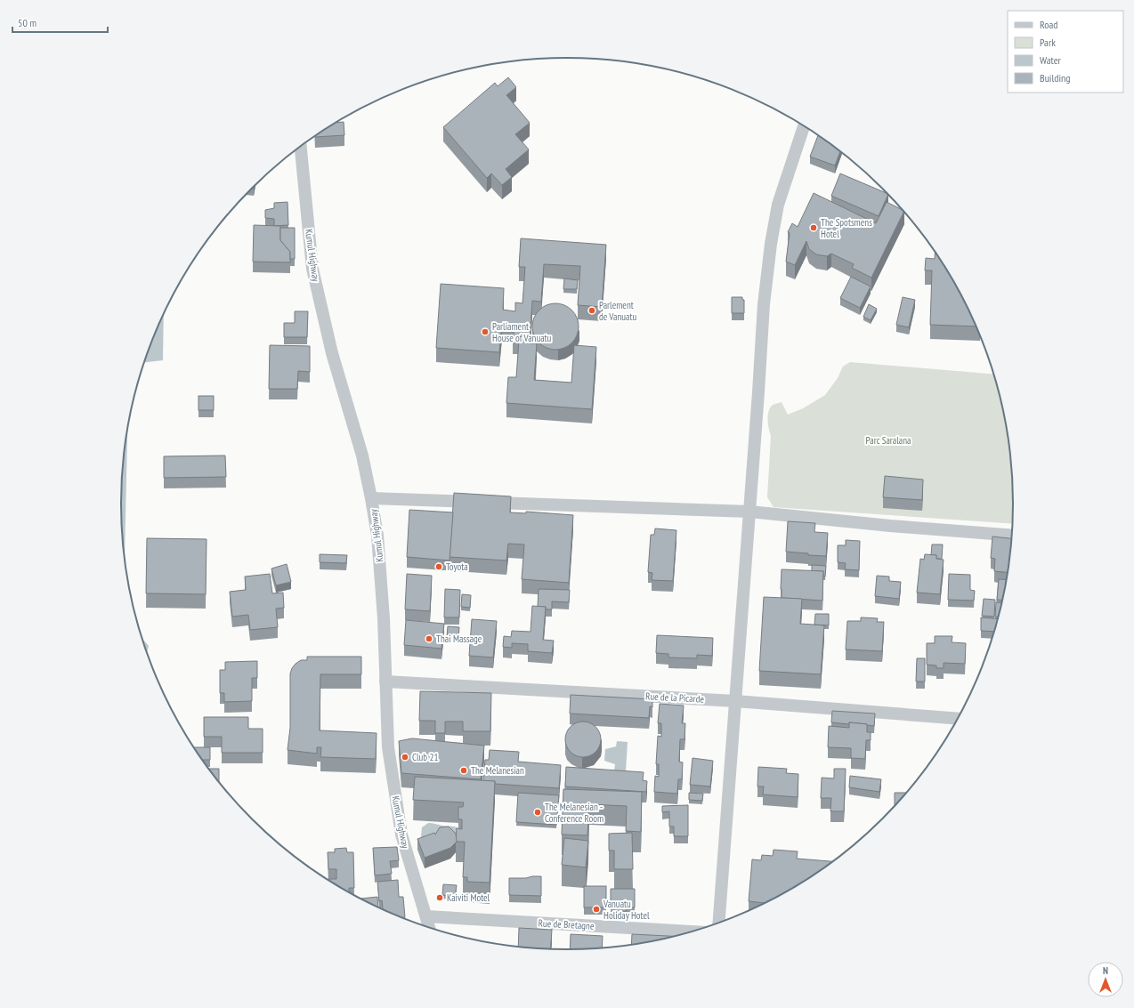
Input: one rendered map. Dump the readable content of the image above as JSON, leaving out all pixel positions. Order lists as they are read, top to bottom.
{
  "streets": {
    "street": ["Kumul Highway", "Rue de la Picarde", "Rue de Bretagne"]
  },
  "crossings": [
    ["Kumul Highway", "Rue de la Picarde"],
    ["Kumul Highway", "Rue de Bretagne"]
  ],
  "parks": ["Parc Saralana"],
  "places": [
    "The Spotsmens Hotel",
    "Parlement de Vanuatu",
    "Parliament House of Vanuatu",
    "Toyota",
    "Thai Massage",
    "Club 21",
    "The Melanesian",
    "The Melanesian - Conference Room",
    "Kaiviti Motel",
    "Vanuatu Holiday Hotel"
  ],
  "legend": [
    "Road",
    "Park",
    "Water",
    "Building"
  ],
  "scale_bar": "50 m",
  "north": "top"
}
